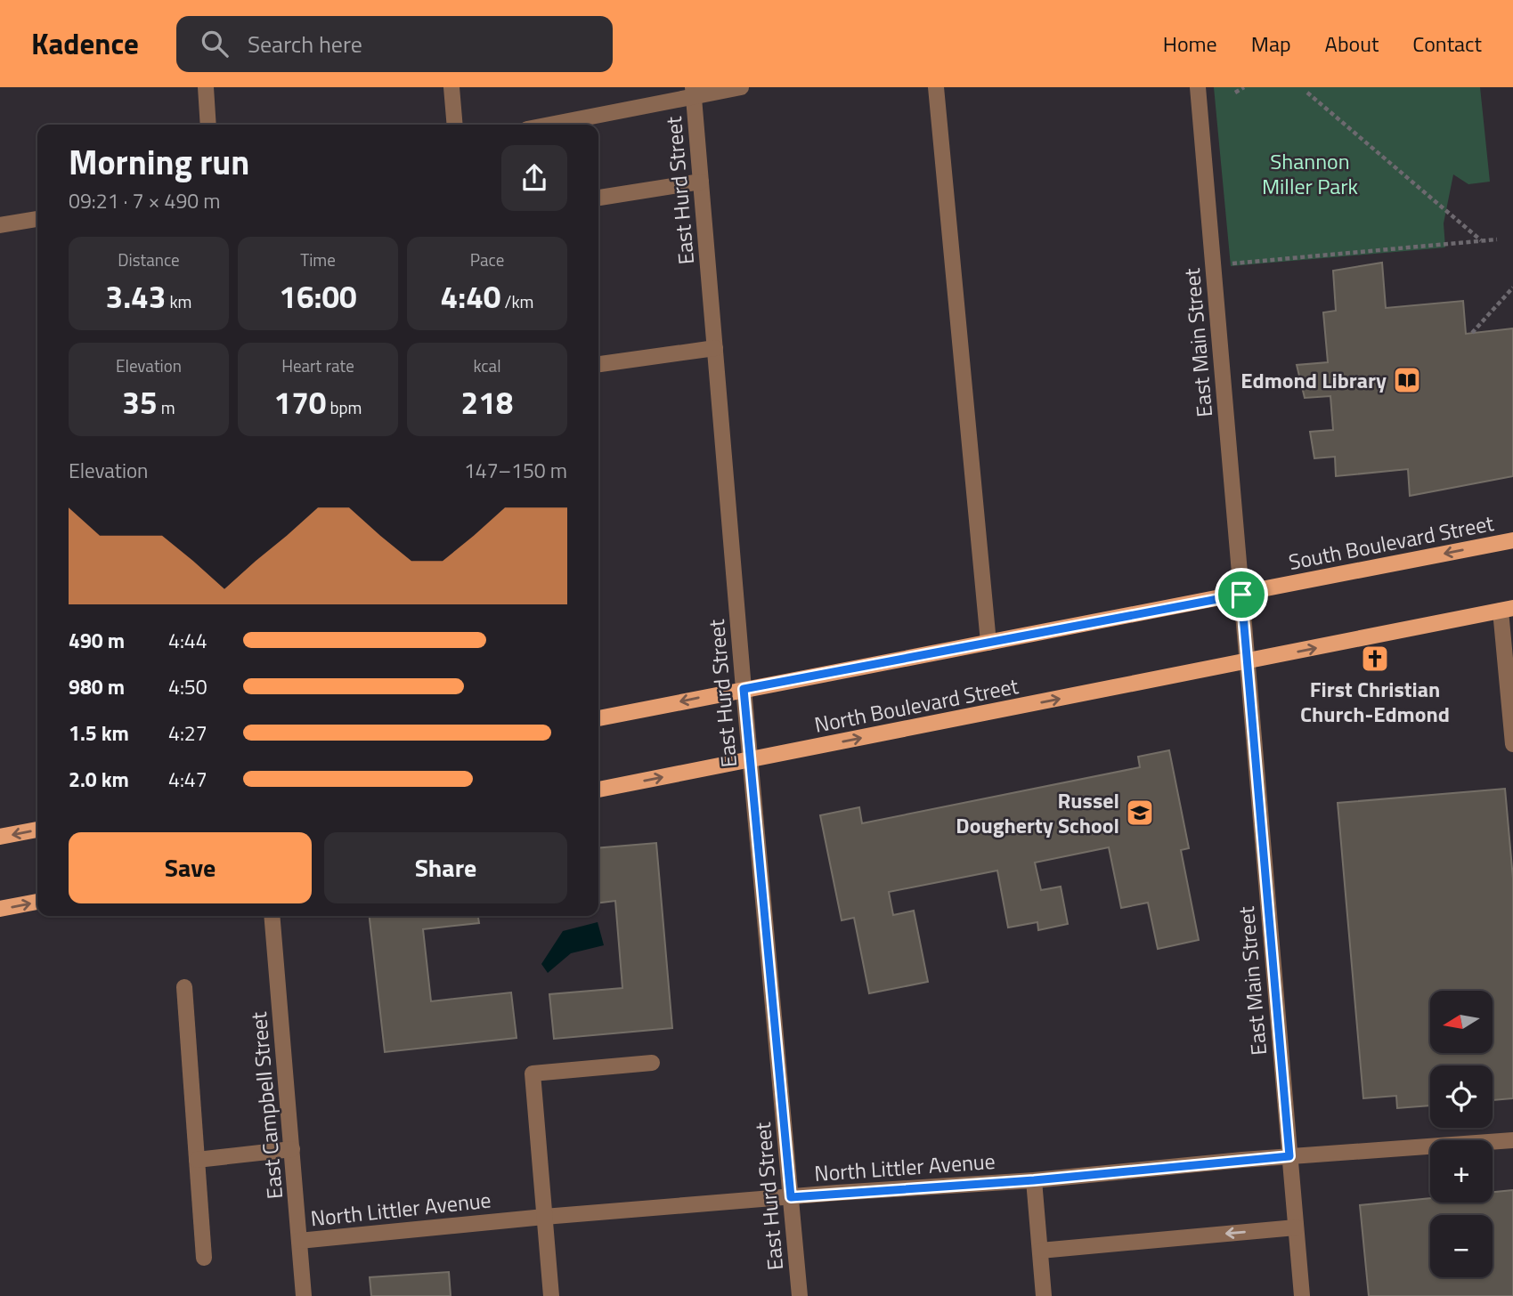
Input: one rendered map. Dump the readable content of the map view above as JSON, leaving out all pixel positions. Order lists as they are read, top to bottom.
{
  "streets": {
    "main road": ["South Boulevard Street", "North Boulevard Street"],
    "street": [
      "East Hurd Street",
      "East Main Street",
      "East Campbell Street",
      "North Littler Avenue"
    ]
  },
  "crossings": [
    ["East Hurd Street", "North Boulevard Street"],
    ["East Hurd Street", "North Littler Avenue"],
    ["East Main Street", "South Boulevard Street"],
    ["East Main Street", "North Boulevard Street"],
    ["East Main Street", "North Littler Avenue"],
    ["East Campbell Street", "North Littler Avenue"]
  ],
  "parks": ["Shannon Miller Park"],
  "places": {
    "library": ["Edmond Library"],
    "church": ["First Christian Church-Edmond"],
    "school or university": ["Russel Dougherty School"]
  },
  "north": "left",
  "page": {
    "header": "Kadence",
    "search": "Search here",
    "nav": [
      "Home",
      "Map",
      "About",
      "Contact"
    ],
    "heading": ["Morning run", "09:21 · 7 × 490 m"],
    "stats": [
      ["Distance", "3.43 km"],
      ["Time", "16:00"],
      ["Pace", "4:40 /km"],
      ["Elevation", "35 m"],
      ["Heart rate", "170 bpm"],
      ["kcal", "218"]
    ],
    "chart": ["Elevation", "147–150 m"],
    "list": [
      {
        "name": "490 m",
        "note": "4:44"
      },
      {
        "name": "980 m",
        "note": "4:50"
      },
      {
        "name": "1.5 km",
        "note": "4:27"
      },
      {
        "name": "2.0 km",
        "note": "4:47"
      }
    ],
    "buttons": ["Save", "Share"],
    "map_buttons": ["+", "−"]
  }
}
